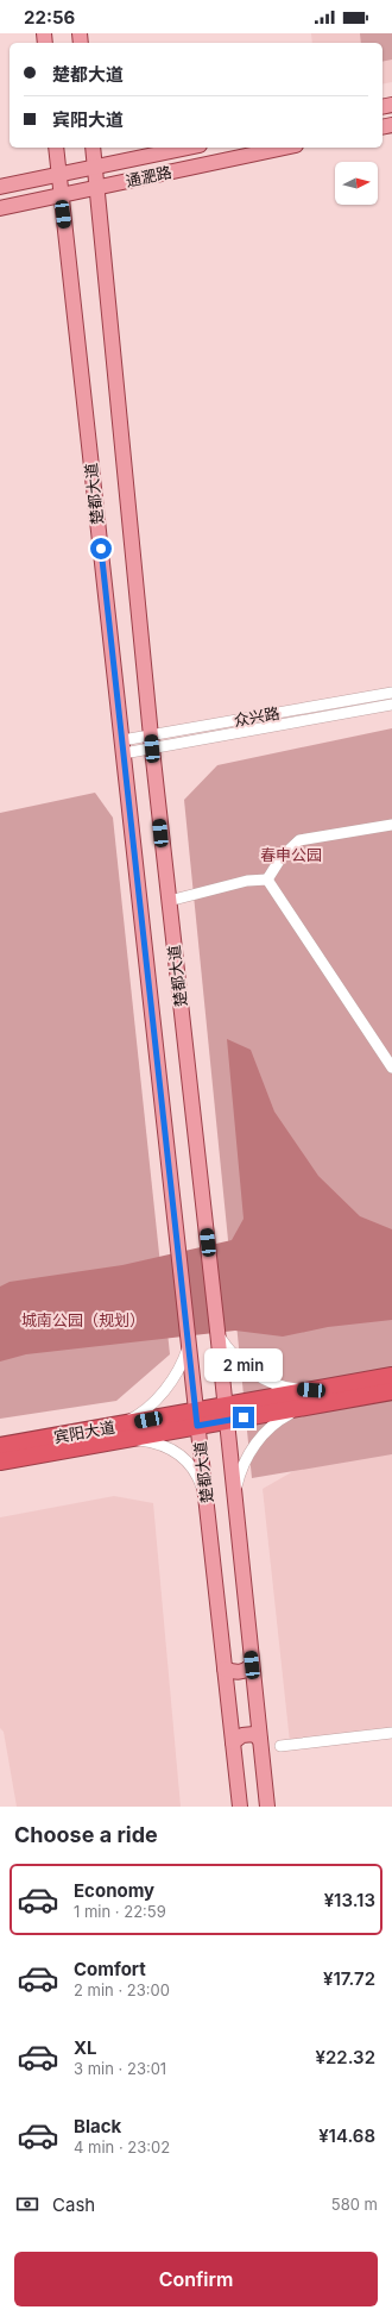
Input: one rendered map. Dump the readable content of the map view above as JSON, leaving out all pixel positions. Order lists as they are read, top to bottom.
{
  "streets": {
    "highway": ["宾阳大道"],
    "main road": ["通淝路", "楚都大道"],
    "street": ["众兴路"]
  },
  "crossings": [
    ["通淝路", "楚都大道"],
    ["楚都大道", "众兴路"],
    ["楚都大道", "宾阳大道"]
  ],
  "parks": ["春申公园", "城南公园（规划）"],
  "north": "right",
  "page": {
    "status": "22:56",
    "banner": ["楚都大道", "宾阳大道"],
    "bubble": "2 min",
    "heading": "Choose a ride",
    "list": [
      {
        "name": "Economy",
        "note": "1 min · 22:59",
        "value": "¥13.13"
      },
      {
        "name": "Comfort",
        "note": "2 min · 23:00",
        "value": "¥17.72"
      },
      {
        "name": "XL",
        "note": "3 min · 23:01",
        "value": "¥22.32"
      },
      {
        "name": "Black",
        "note": "4 min · 23:02",
        "value": "¥14.68"
      }
    ],
    "pay": ["Cash", "580 m"],
    "buttons": "Confirm"
  }
}
